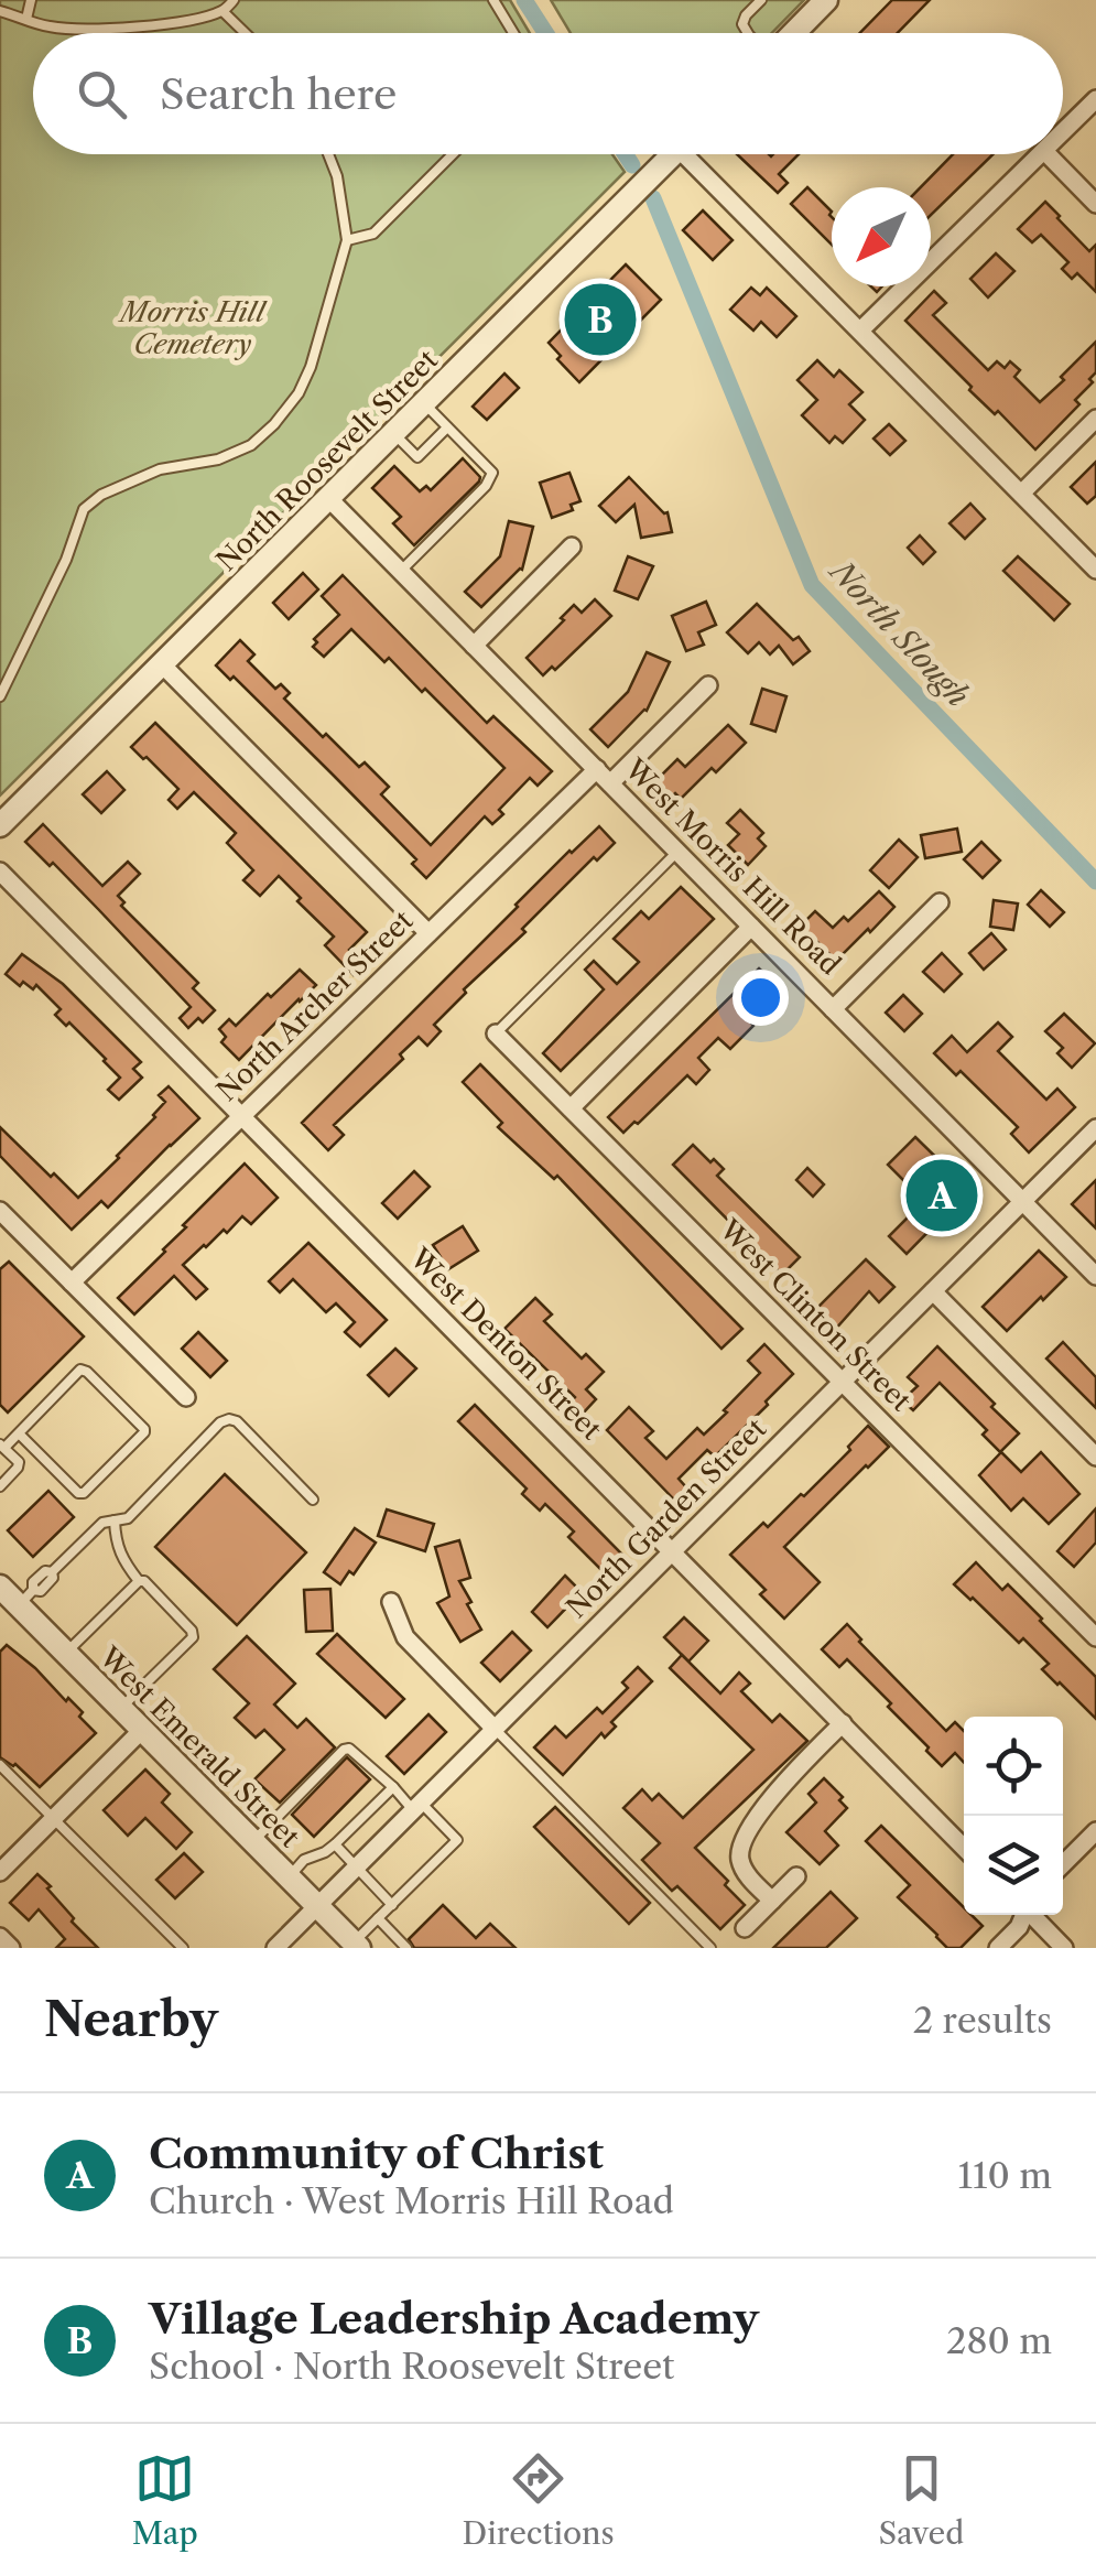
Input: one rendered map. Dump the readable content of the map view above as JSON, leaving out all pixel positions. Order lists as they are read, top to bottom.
{
  "streets": {
    "street": [
      "North Roosevelt Street",
      "West Morris Hill Road",
      "North Archer Street",
      "West Clinton Street",
      "West Denton Street",
      "North Garden Street",
      "West Emerald Street"
    ]
  },
  "crossings": [
    ["North Roosevelt Street", "West Morris Hill Road"],
    ["West Morris Hill Road", "North Archer Street"],
    ["West Morris Hill Road", "North Garden Street"],
    ["North Archer Street", "West Denton Street"],
    ["West Clinton Street", "North Garden Street"],
    ["West Denton Street", "North Garden Street"],
    ["North Garden Street", "West Emerald Street"]
  ],
  "water": ["North Slough"],
  "parks": ["Morris Hill Cemetery"],
  "north": "bottom left",
  "page": {
    "search": "Search here",
    "pins": ["B", "A"],
    "heading": ["Nearby", "2 results"],
    "list": [
      {
        "mark": "A",
        "name": "Community of Christ",
        "note": "Church · West Morris Hill Road",
        "value": "110 m"
      },
      {
        "mark": "B",
        "name": "Village Leadership Academy",
        "note": "School · North Roosevelt Street",
        "value": "280 m"
      }
    ],
    "nav": ["Map", "Directions", "Saved"]
  }
}
